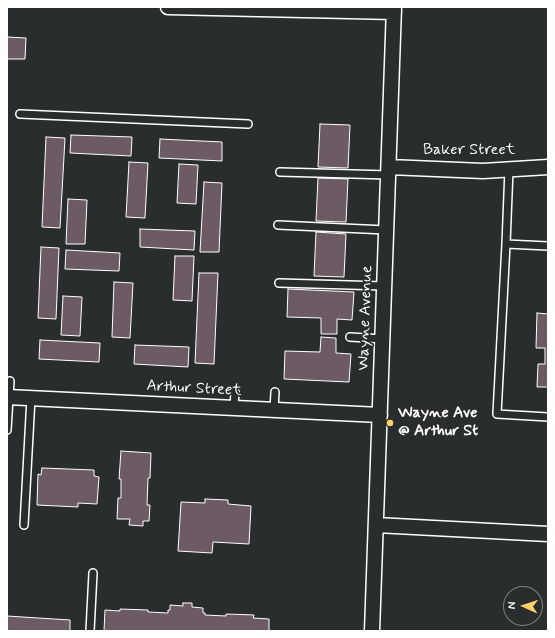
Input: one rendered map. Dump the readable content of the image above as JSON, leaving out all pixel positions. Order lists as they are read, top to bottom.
{
  "streets": {
    "street": ["Baker Street", "Wayne Avenue", "Arthur Street"]
  },
  "crossings": [
    ["Baker Street", "Wayne Avenue"],
    ["Wayne Avenue", "Arthur Street"]
  ],
  "places": ["Wayne Ave @ Arthur St"],
  "north": "left"
}
